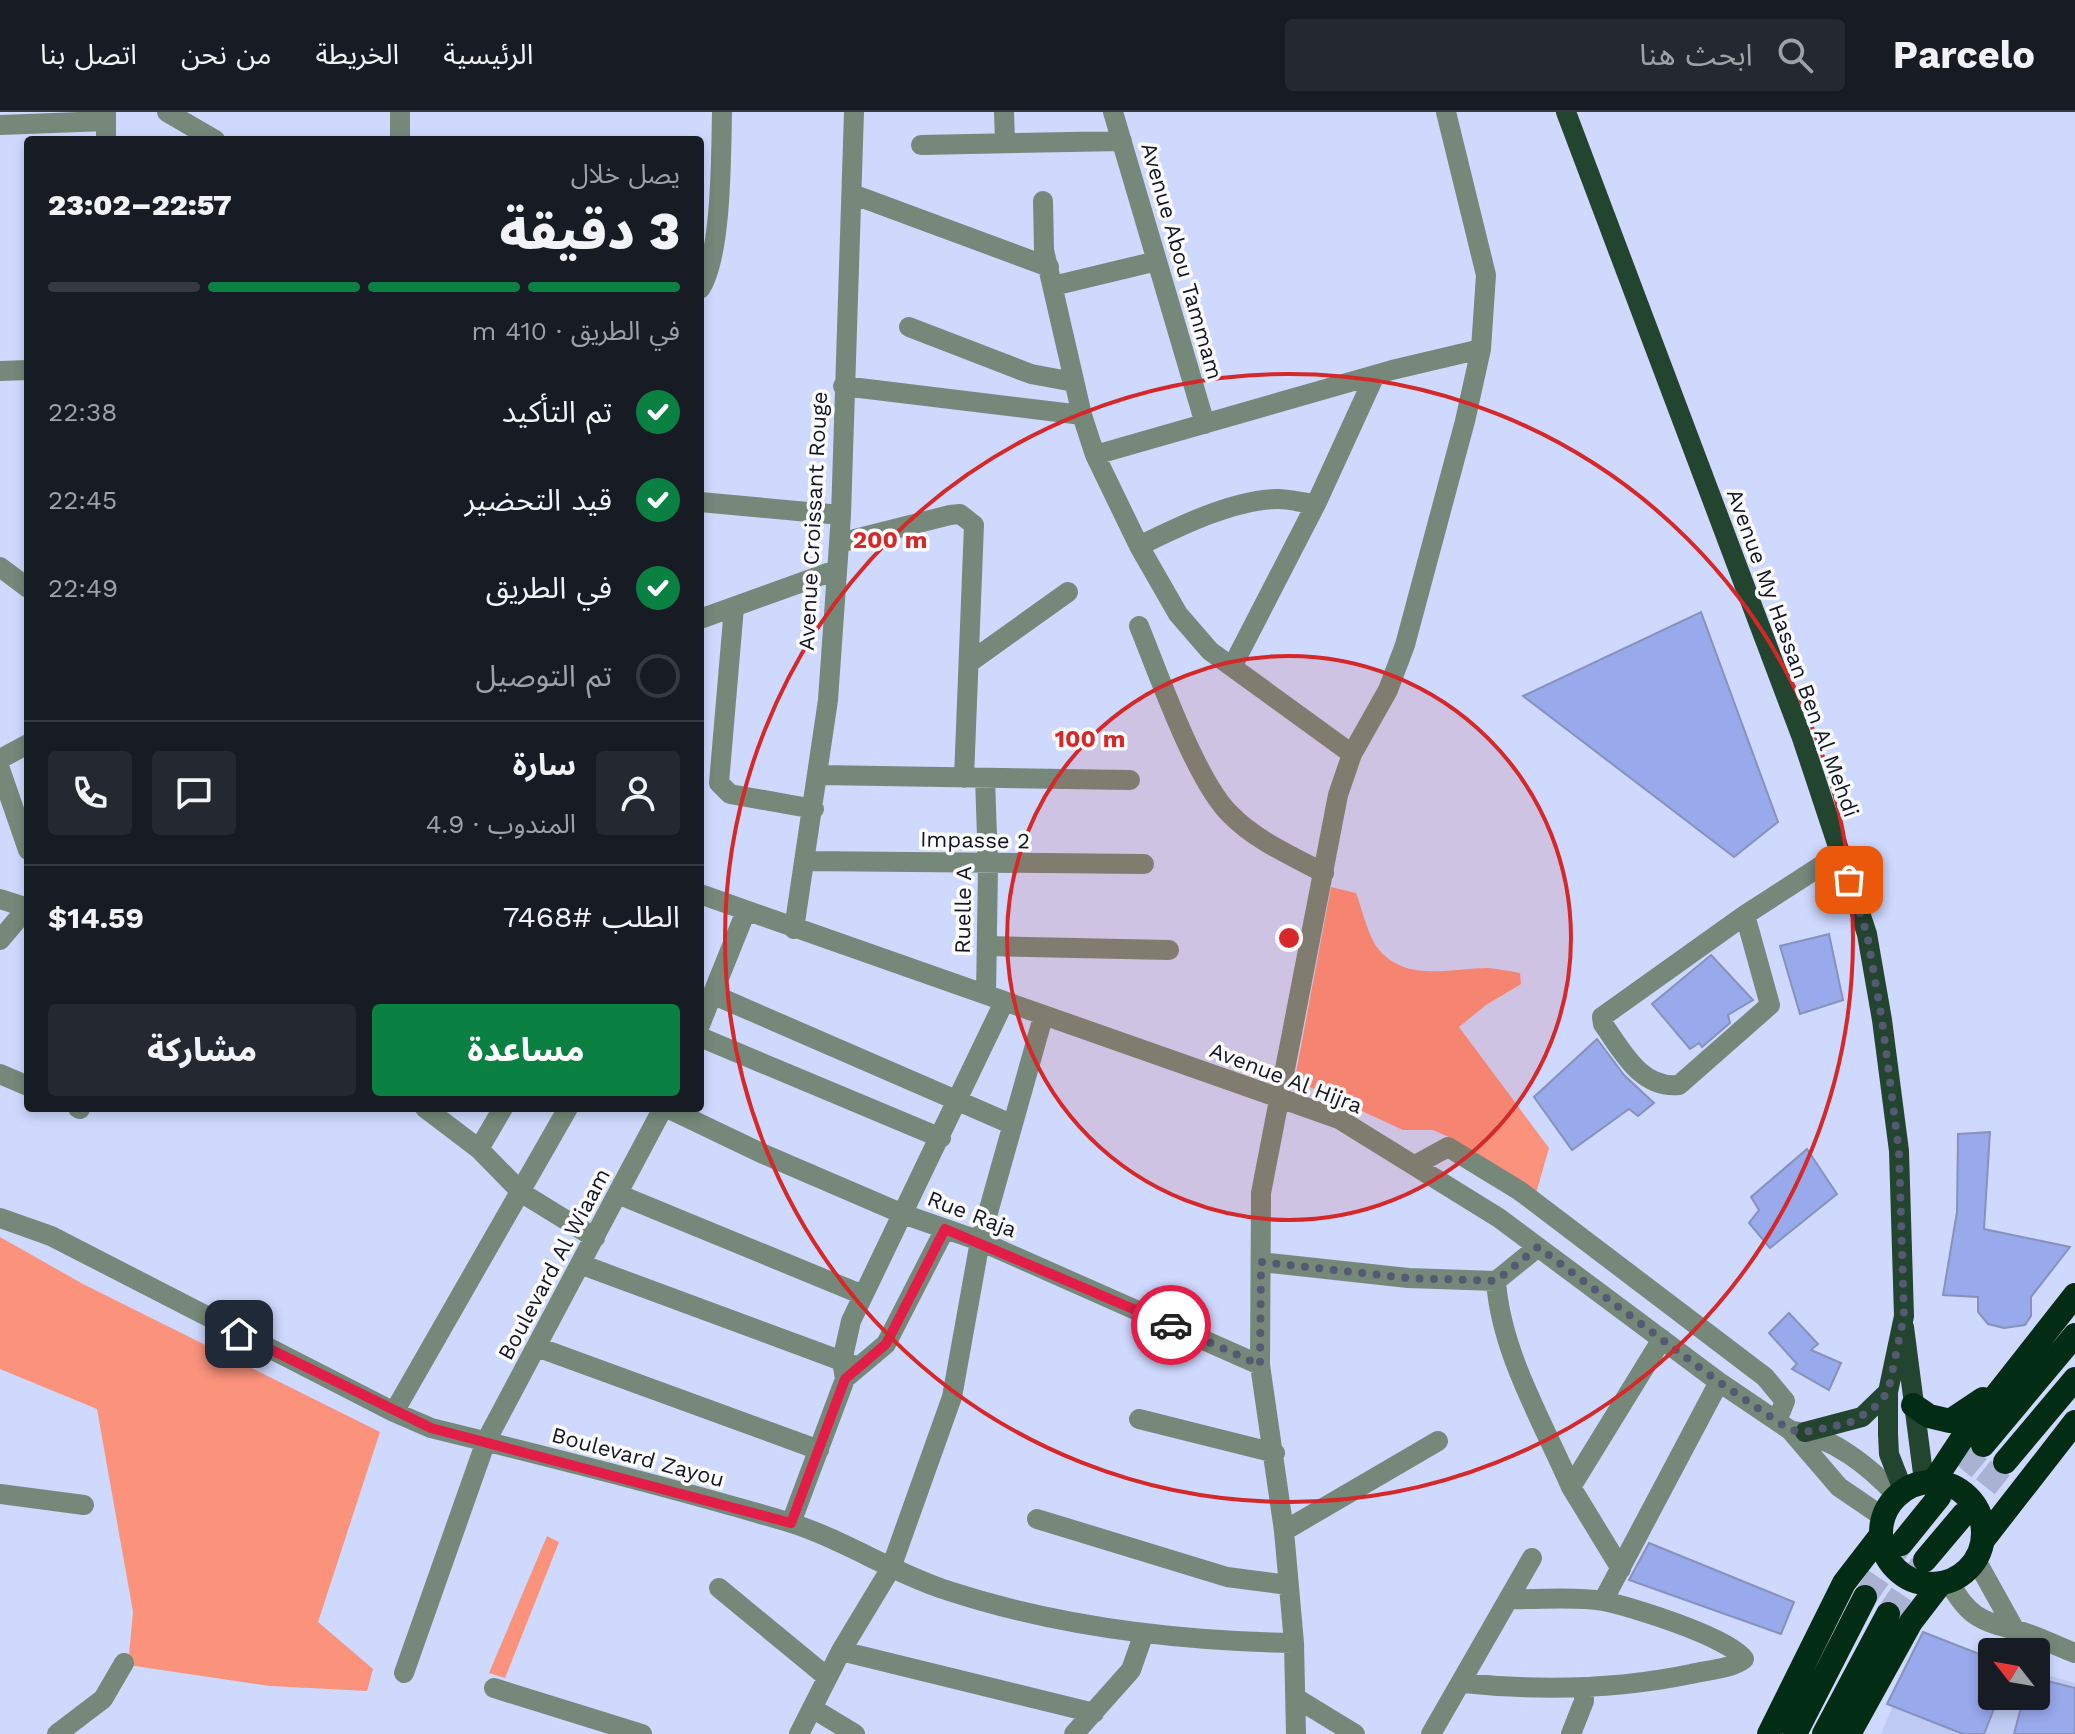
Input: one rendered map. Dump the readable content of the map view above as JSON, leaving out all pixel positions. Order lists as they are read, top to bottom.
{
  "streets": {
    "main road": ["Avenue My Hassan Ben Al Mehdi"],
    "street": [
      "Avenue Abou Tammam",
      "Avenue Croissant Rouge",
      "Impasse 2",
      "Ruelle A",
      "Avenue Al Hijra",
      "Rue Raja",
      "Boulevard Al Wiaam",
      "Boulevard Zayou"
    ]
  },
  "crossings": [
    ["Avenue Croissant Rouge", "Impasse 2"],
    ["Avenue Croissant Rouge", "Ruelle A"],
    ["Avenue Croissant Rouge", "Avenue Al Hijra"],
    ["Impasse 2", "Ruelle A"],
    ["Ruelle A", "Avenue Al Hijra"],
    ["Boulevard Al Wiaam", "Boulevard Zayou"]
  ],
  "north": "top left",
  "page": {
    "header": "Parcelo",
    "search": "ابحث هنا",
    "nav": [
      "الرئيسية",
      "الخريطة",
      "من نحن",
      "اتصل بنا"
    ],
    "heading": ["3 دقيقة", "يصل خلال", "22:57–23:02"],
    "panel": [
      "سارة",
      "المندوب · 4.9",
      "الطلب #7468",
      "$14.59"
    ],
    "bar": "في الطريق · 410 m",
    "list": [
      ["تم التأكيد", "22:38"],
      ["قيد التحضير", "22:45"],
      ["في الطريق", "22:49"],
      "تم التوصيل"
    ],
    "buttons": ["مساعدة", "مشاركة"]
  },
  "rings": ["200 m", "100 m"]
}
